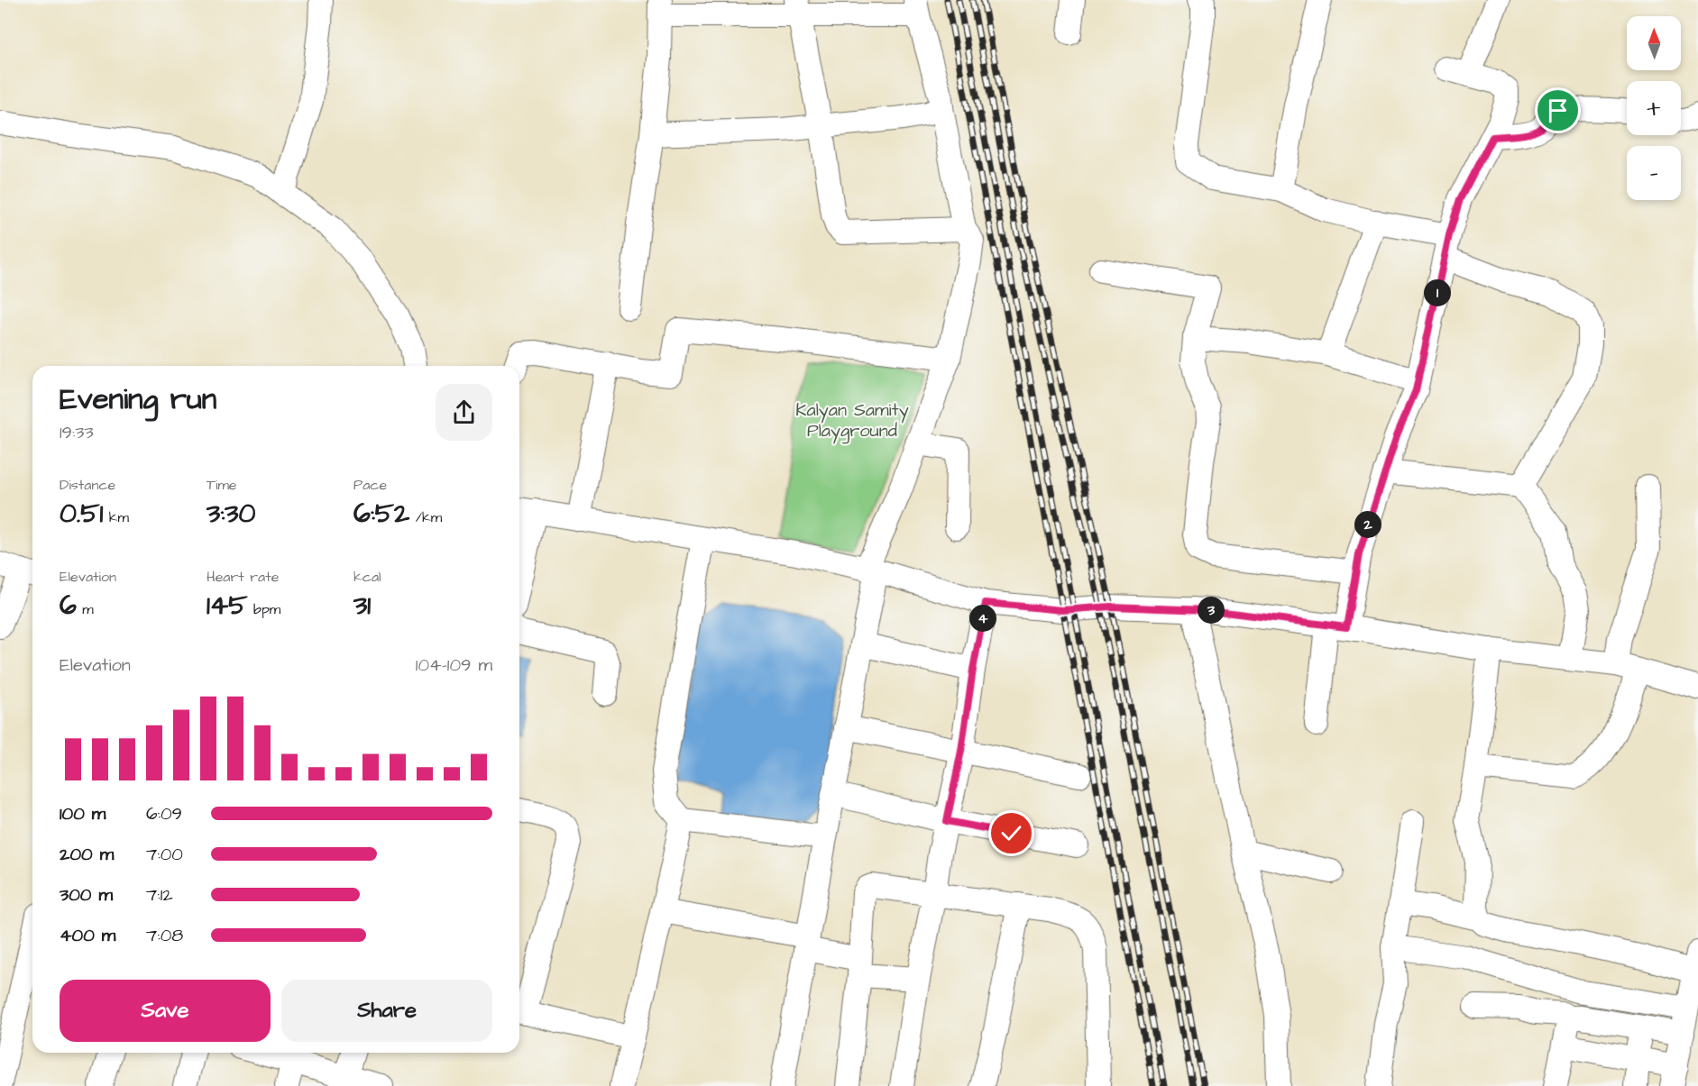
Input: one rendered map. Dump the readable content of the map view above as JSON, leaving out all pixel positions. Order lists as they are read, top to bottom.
{
  "parks": ["Kalyan Samity Playground"],
  "north": "top",
  "page": {
    "map_buttons": ["+", "−"],
    "pins": [
      "1",
      "2",
      "3",
      "4"
    ],
    "heading": ["Evening run", "19:33"],
    "stats": [
      ["Distance", "0.51 km"],
      ["Time", "3:30"],
      ["Pace", "6:52 /km"],
      ["Elevation", "6 m"],
      ["Heart rate", "145 bpm"],
      ["kcal", "31"]
    ],
    "chart": ["Elevation", "104–109 m"],
    "list": [
      {
        "name": "100 m",
        "note": "6:09"
      },
      {
        "name": "200 m",
        "note": "7:00"
      },
      {
        "name": "300 m",
        "note": "7:12"
      },
      {
        "name": "400 m",
        "note": "7:08"
      }
    ],
    "buttons": ["Save", "Share"]
  }
}
